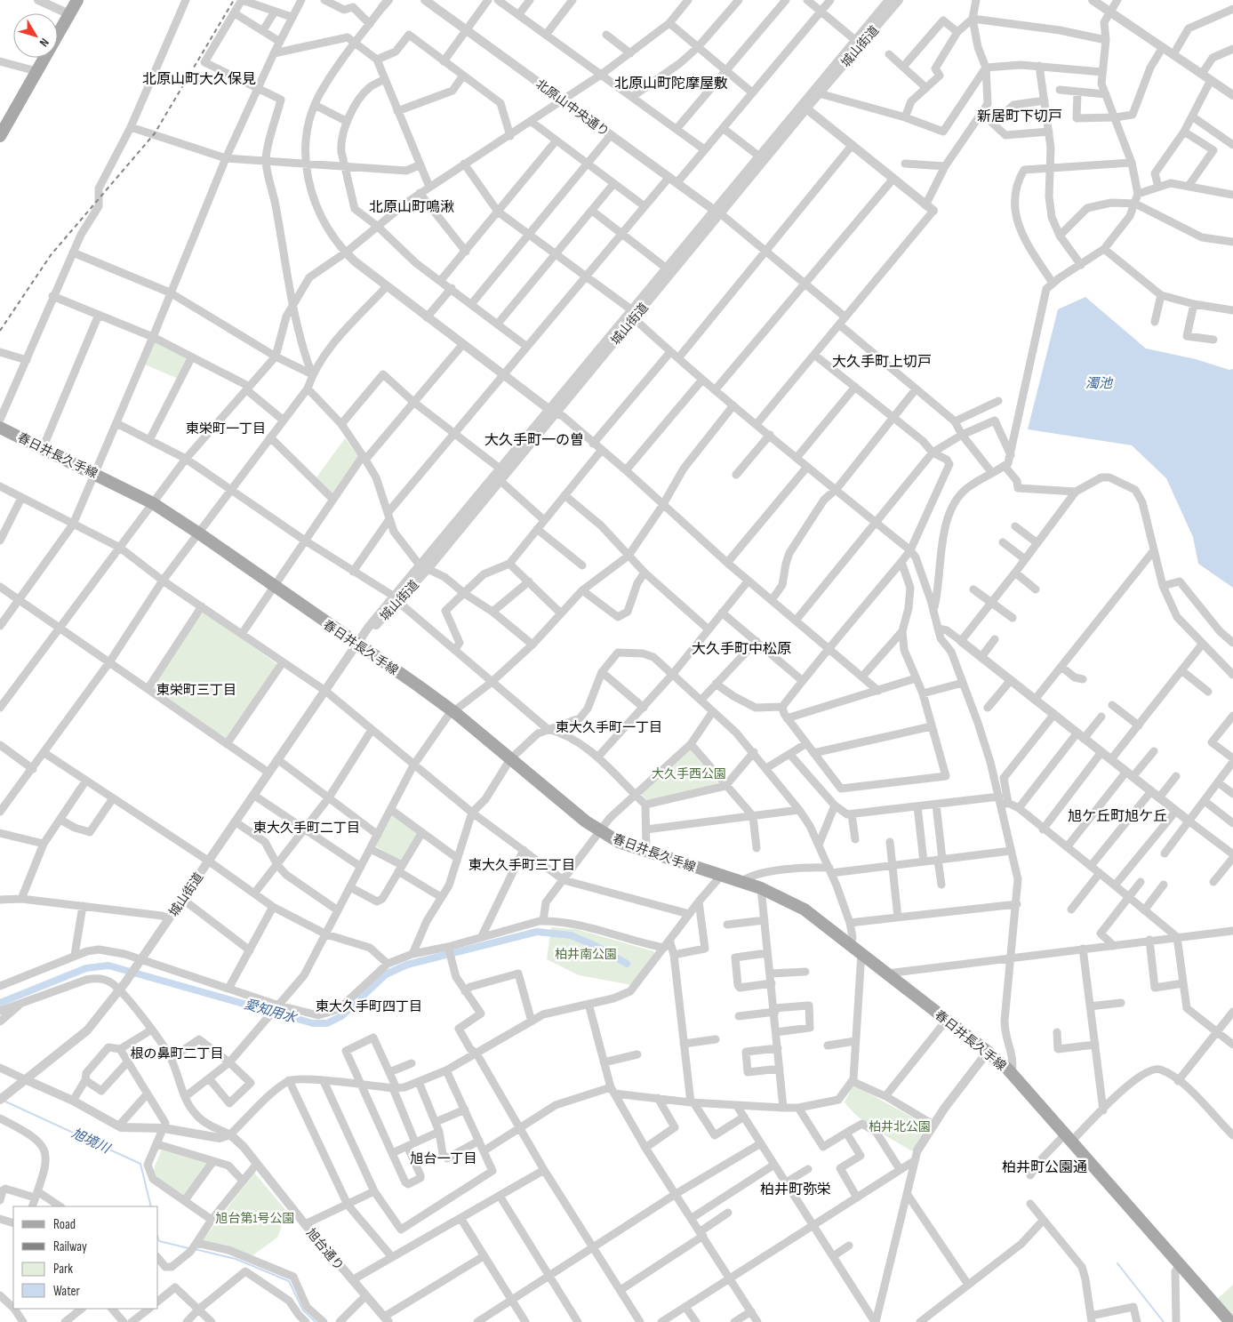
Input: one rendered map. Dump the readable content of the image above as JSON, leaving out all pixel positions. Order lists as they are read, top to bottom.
{
  "streets": {
    "main road": ["春日井長久手線"],
    "street": ["城山街道", "北原山中央通り", "旭台通り"]
  },
  "crossings": [
    ["城山街道", "北原山中央通り"],
    ["城山街道", "春日井長久手線"]
  ],
  "districts": [
    "北原山町大久保見",
    "北原山町陀摩屋敷",
    "新居町下切戸",
    "北原山町鳴湫",
    "大久手町上切戸",
    "東栄町一丁目",
    "大久手町一の曽",
    "大久手町中松原",
    "東栄町三丁目",
    "東大久手町一丁目",
    "旭ケ丘町旭ケ丘",
    "東大久手町二丁目",
    "東大久手町三丁目",
    "東大久手町四丁目",
    "根の鼻町二丁目",
    "旭台一丁目",
    "柏井町公園通",
    "柏井町弥栄"
  ],
  "water": ["濁池", "愛知用水", "旭境川"],
  "parks": [
    "大久手西公園",
    "柏井南公園",
    "柏井北公園",
    "旭台第1号公園"
  ],
  "legend": [
    "Road",
    "Railway",
    "Park",
    "Water"
  ],
  "north": "bottom right"
}
